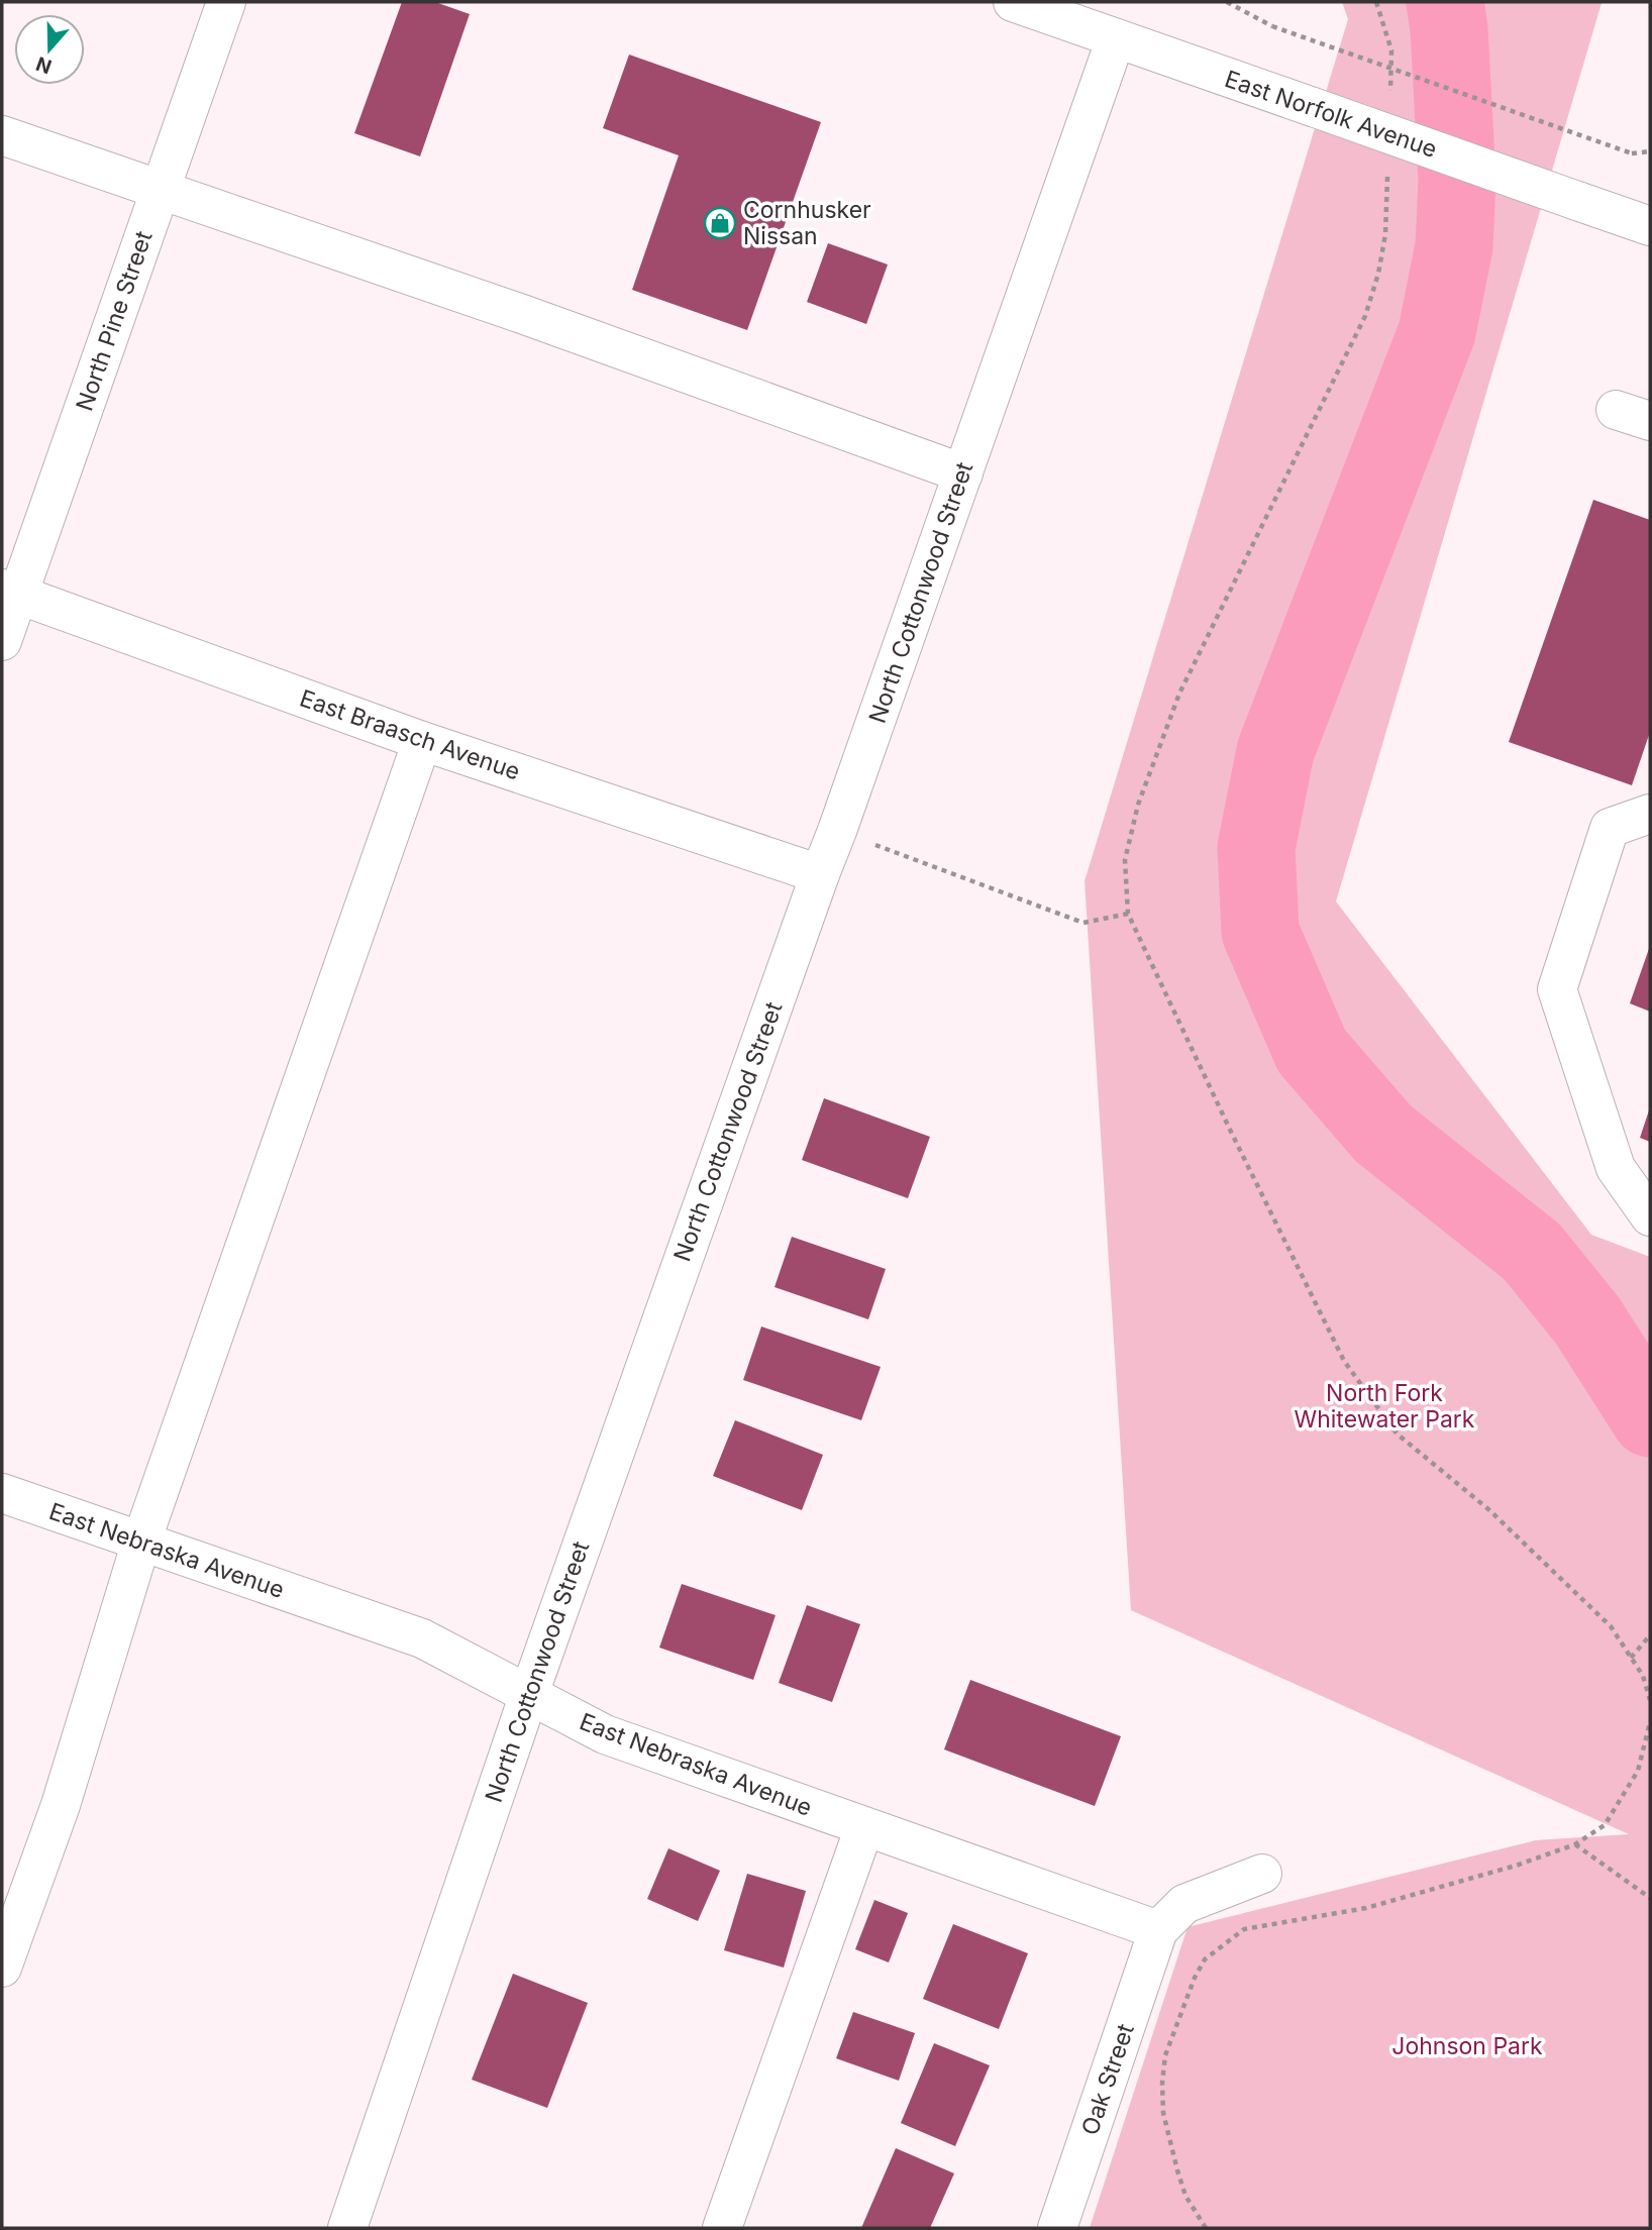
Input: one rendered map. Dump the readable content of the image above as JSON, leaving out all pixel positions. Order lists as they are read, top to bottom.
{
  "streets": {
    "street": [
      "East Norfolk Avenue",
      "North Pine Street",
      "North Cottonwood Street",
      "East Braasch Avenue",
      "East Nebraska Avenue",
      "Oak Street"
    ]
  },
  "crossings": [
    ["East Norfolk Avenue", "North Cottonwood Street"],
    ["North Pine Street", "East Braasch Avenue"],
    ["North Cottonwood Street", "East Braasch Avenue"],
    ["North Cottonwood Street", "East Nebraska Avenue"],
    ["East Nebraska Avenue", "Oak Street"]
  ],
  "parks": ["North Fork Whitewater Park", "Johnson Park"],
  "places": {
    "shop": ["Cornhusker Nissan"]
  },
  "north": "bottom"
}
